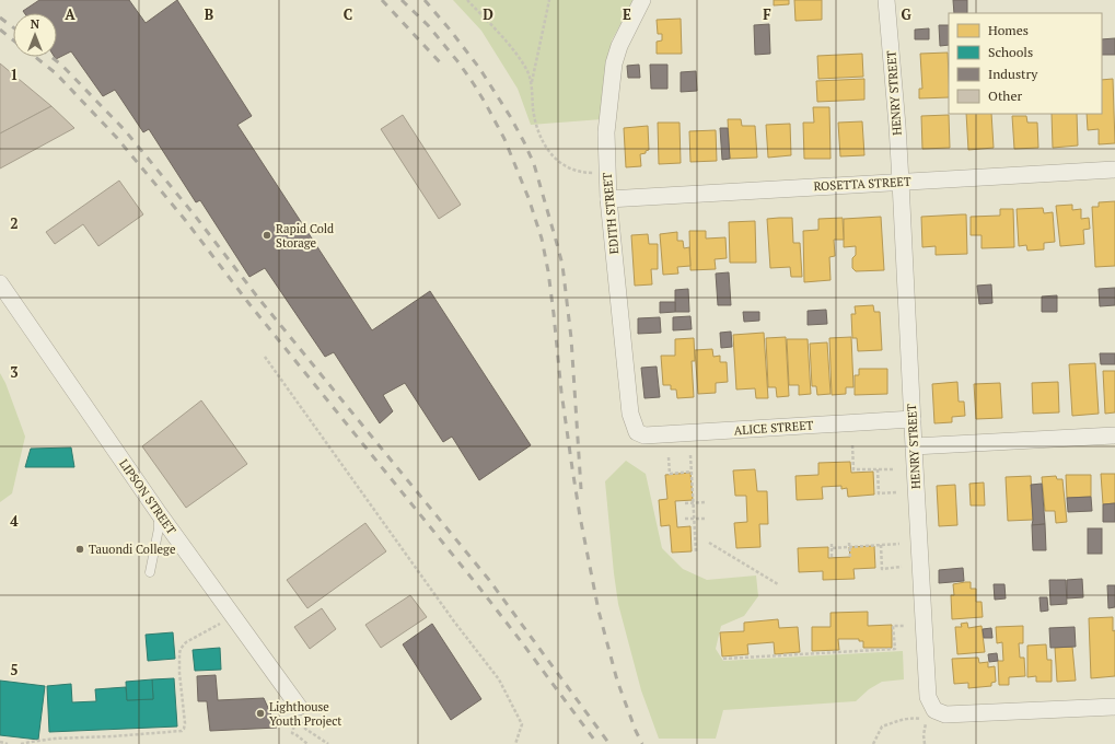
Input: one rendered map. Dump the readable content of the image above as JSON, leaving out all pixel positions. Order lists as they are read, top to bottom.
{
  "streets": {
    "street": [
      "HENRY STREET",
      "ROSETTA STREET",
      "EDITH STREET",
      "ALICE STREET",
      "LIPSON STREET"
    ]
  },
  "crossings": [
    ["HENRY STREET", "ROSETTA STREET"],
    ["HENRY STREET", "ALICE STREET"],
    ["ROSETTA STREET", "EDITH STREET"],
    ["EDITH STREET", "ALICE STREET"]
  ],
  "places": ["Rapid Cold Storage", "Tauondi College", "Lighthouse Youth Project"],
  "legend": [
    "Homes",
    "Schools",
    "Industry",
    "Other"
  ],
  "north": "top",
  "grid": {
    "columns": [
      "A",
      "B",
      "C",
      "D",
      "E",
      "F",
      "G"
    ],
    "rows": [
      "1",
      "2",
      "3",
      "4",
      "5"
    ]
  }
}
